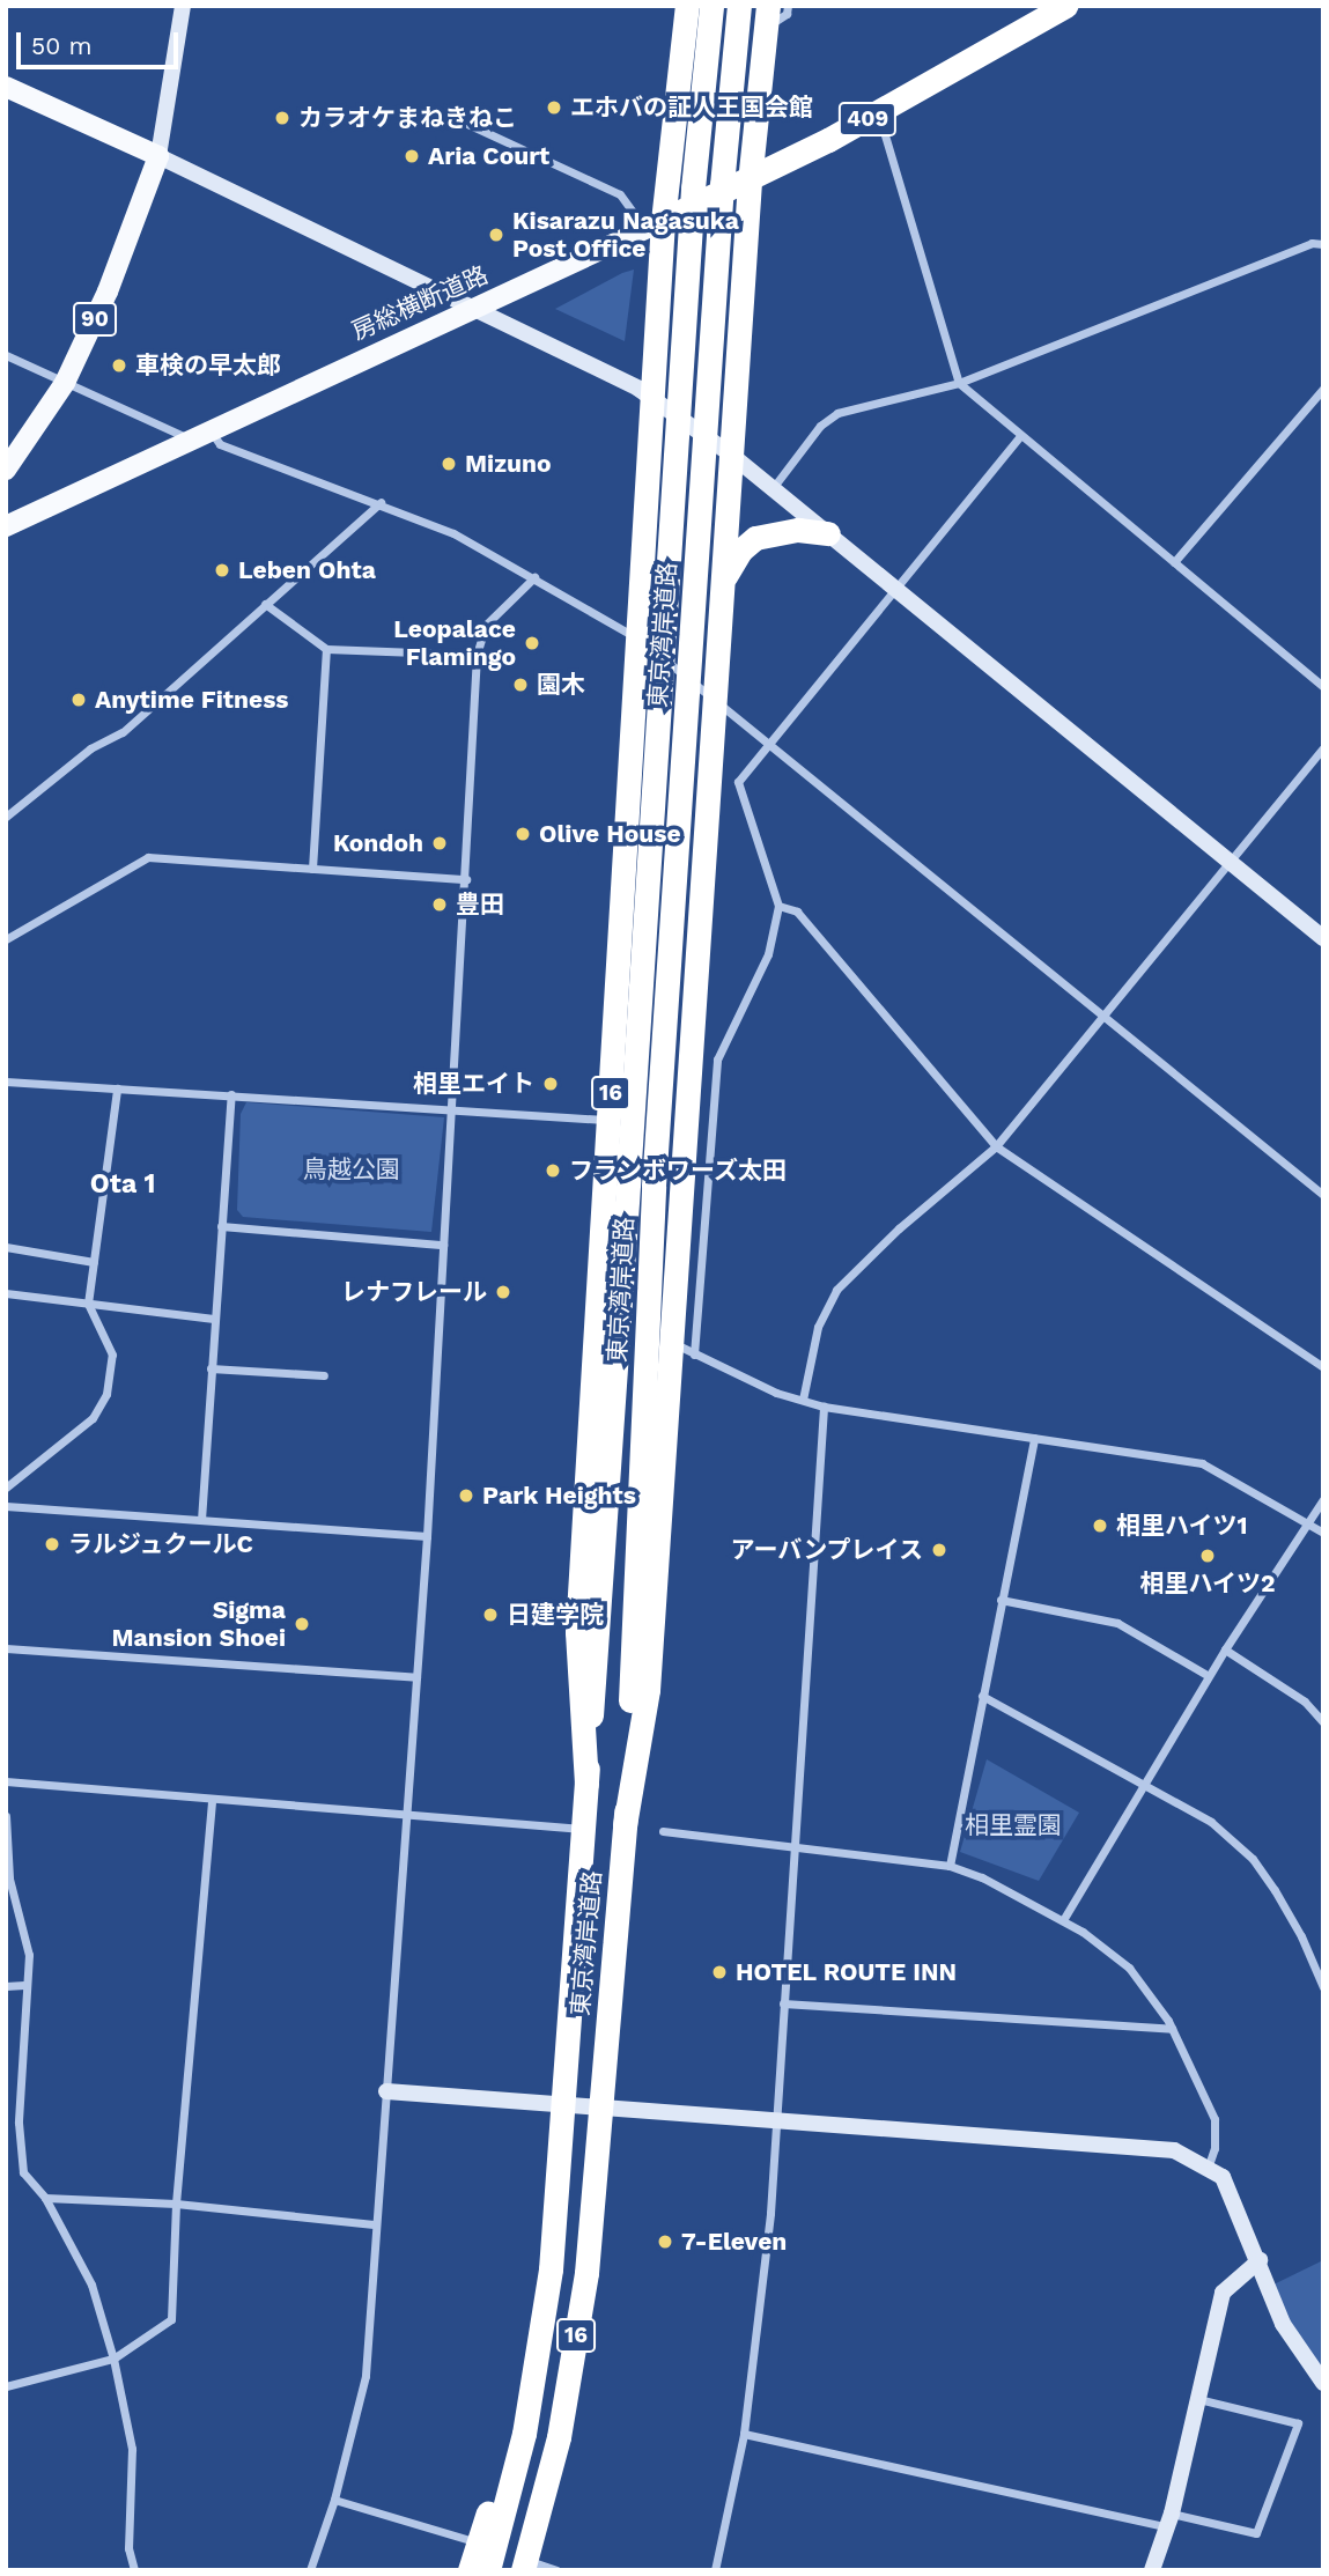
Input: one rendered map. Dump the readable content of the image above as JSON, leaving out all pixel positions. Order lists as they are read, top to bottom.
{
  "streets": {
    "highway": [
      "409",
      "房総横断道路",
      "東京湾岸道路",
      "16"
    ],
    "main road": ["90"]
  },
  "crossings": [
    ["房総横断道路", "16"],
    ["東京湾岸道路", "16"]
  ],
  "districts": ["Ota 1"],
  "parks": ["鳥越公園", "相里霊園"],
  "places": [
    "エホバの証人王国会館",
    "カラオケまねきねこ",
    "Aria Court",
    "Kisarazu Nagasuka Post Office",
    "車検の早太郎",
    "Mizuno",
    "Leben Ohta",
    "Leopalace Flamingo",
    "園木",
    "Anytime Fitness",
    "Olive House",
    "Kondoh",
    "豊田",
    "相里エイト",
    "フランボワーズ太田",
    "レナフレール",
    "Park Heights",
    "相里ハイツ1",
    "ラルジュクールC",
    "アーバンプレイス",
    "相里ハイツ2",
    "日建学院",
    "Sigma Mansion Shoei",
    "HOTEL ROUTE INN",
    "7-Eleven"
  ],
  "scale_bar": "50 m"
}
